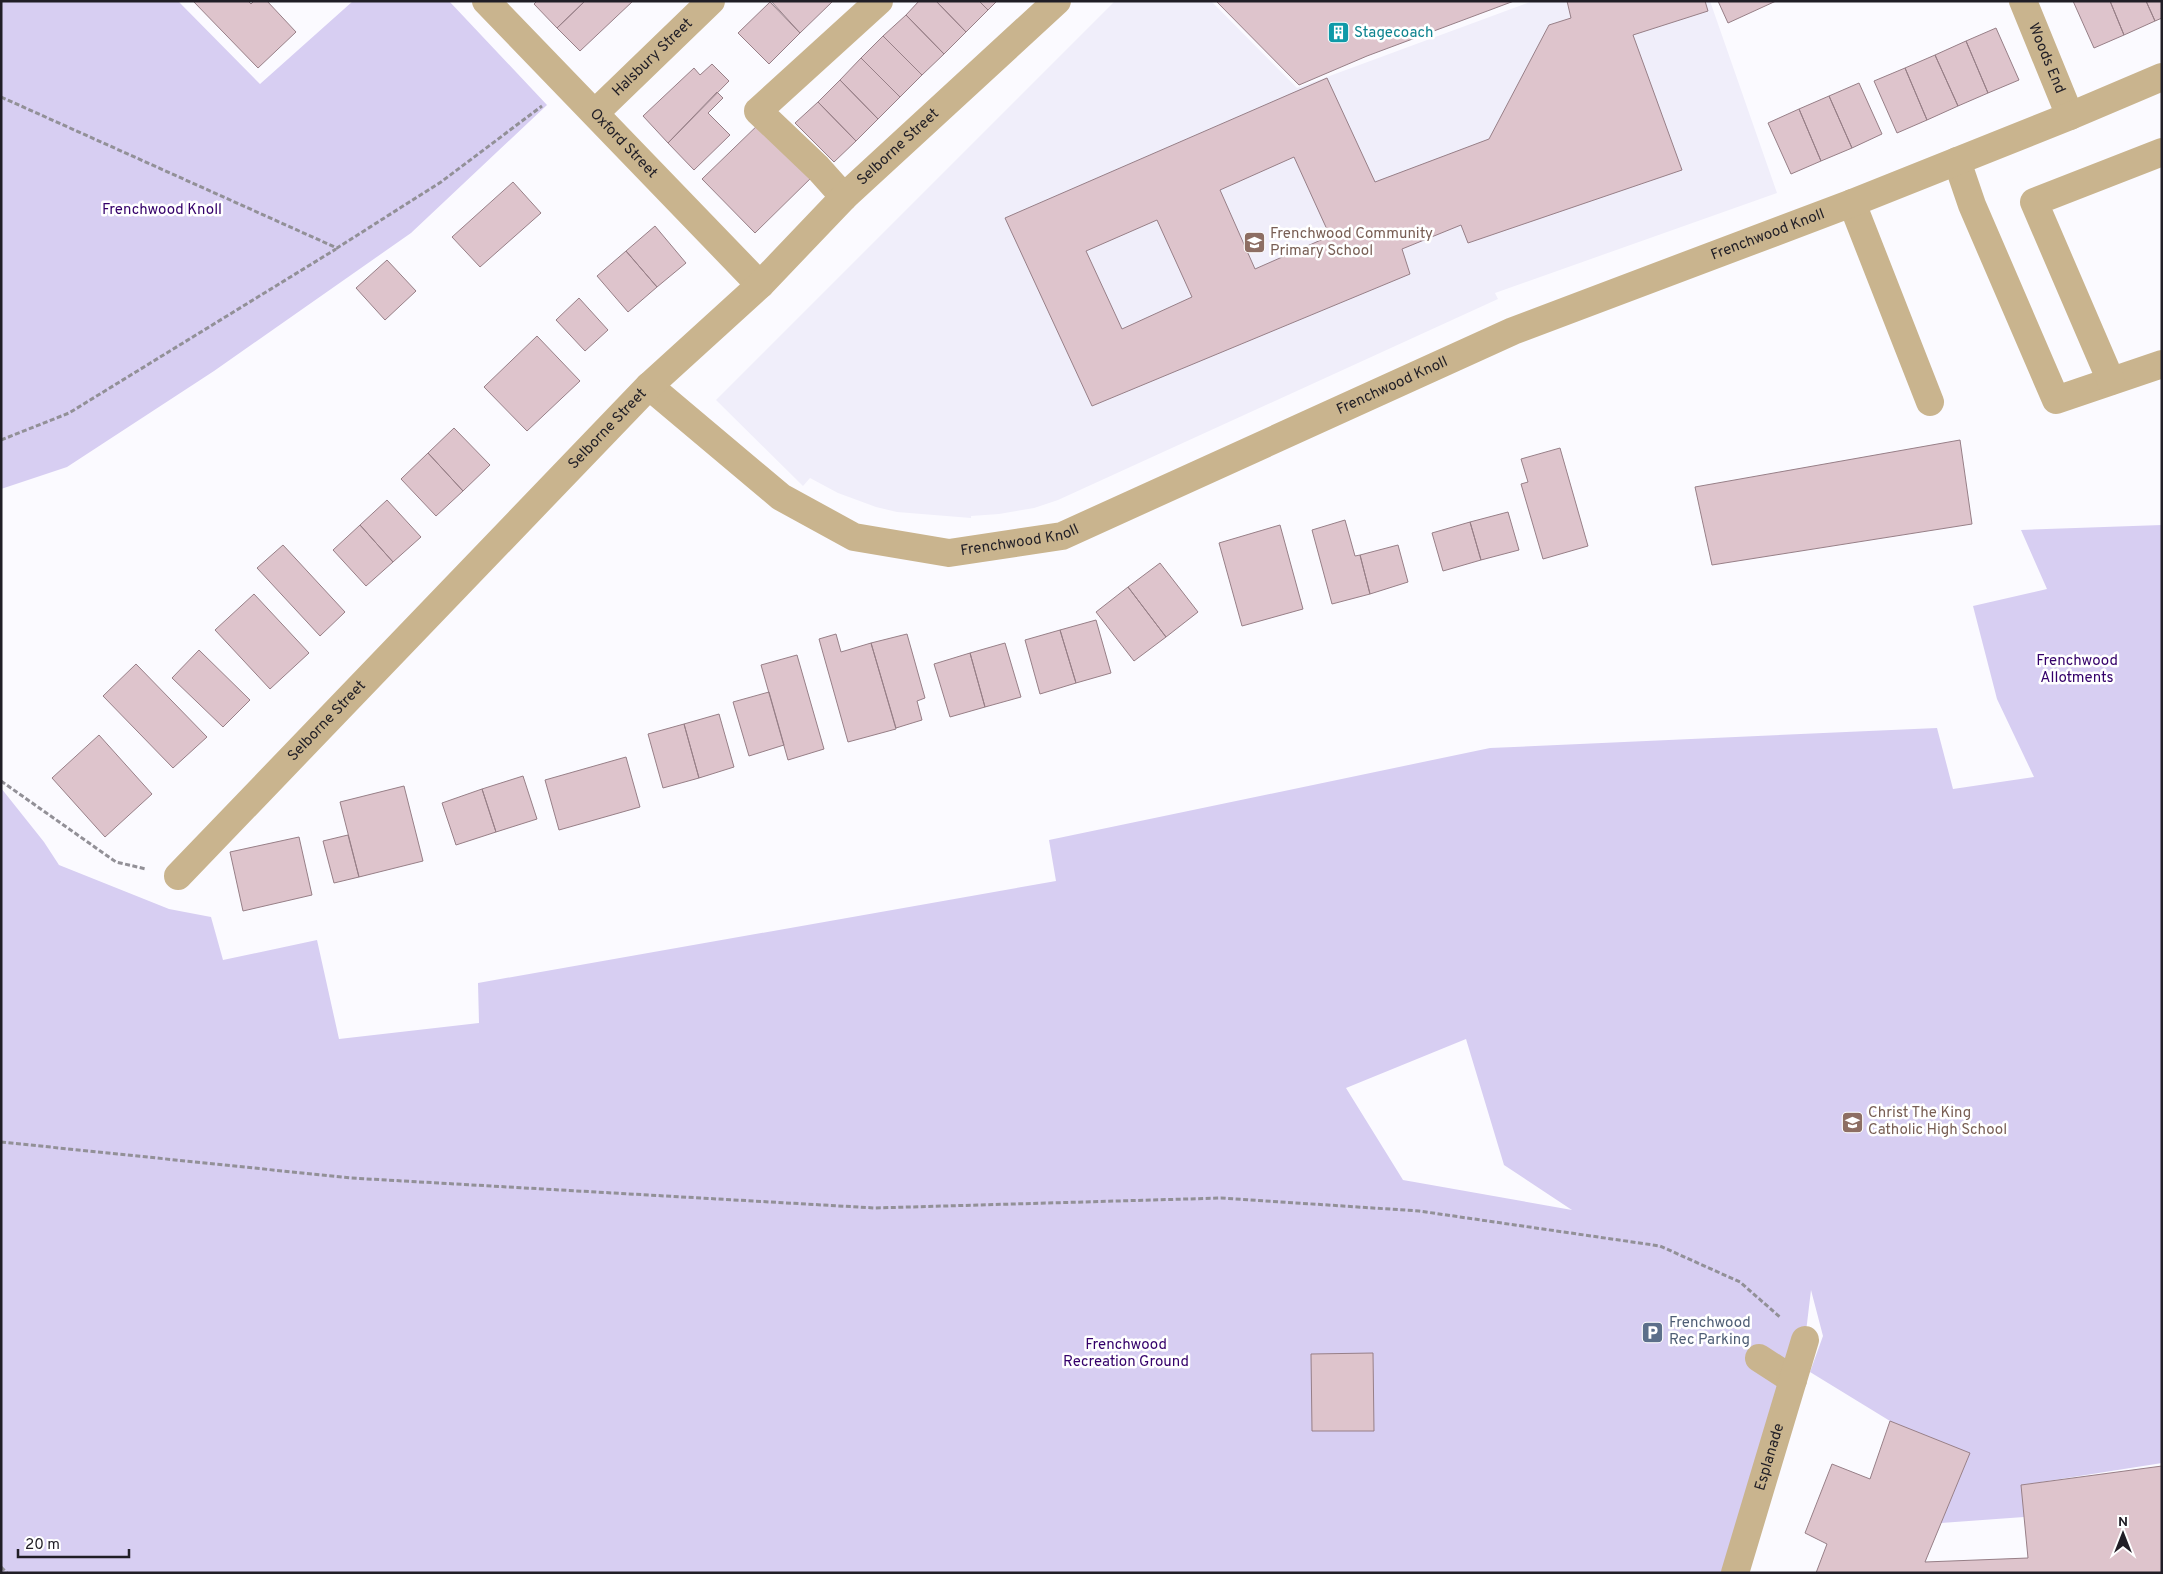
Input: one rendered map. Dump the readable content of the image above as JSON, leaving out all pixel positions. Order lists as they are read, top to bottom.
{
  "streets": {
    "street": [
      "Halsbury Street",
      "Woods End",
      "Oxford Street",
      "Selborne Street",
      "Frenchwood Knoll",
      "Esplanade"
    ]
  },
  "crossings": [
    ["Halsbury Street", "Oxford Street"],
    ["Woods End", "Frenchwood Knoll"],
    ["Oxford Street", "Selborne Street"],
    ["Selborne Street", "Frenchwood Knoll"]
  ],
  "parks": ["Frenchwood Knoll", "Frenchwood Allotments", "Frenchwood Recreation Ground"],
  "places": {
    "building": ["Stagecoach"],
    "school or university": ["Frenchwood Community Primary School", "Christ The King Catholic High School"],
    "parking": ["Frenchwood Rec Parking"]
  },
  "scale_bar": "20 m",
  "north": "top"
}
